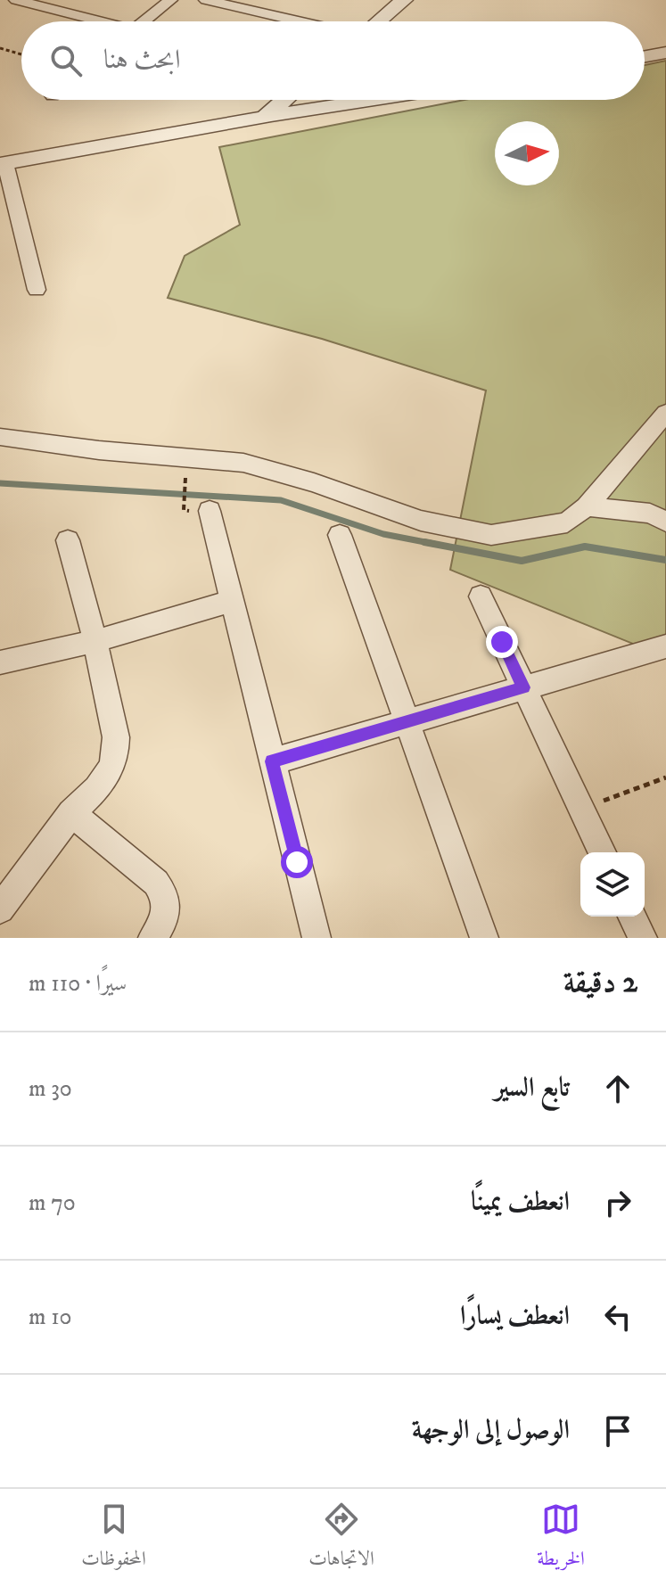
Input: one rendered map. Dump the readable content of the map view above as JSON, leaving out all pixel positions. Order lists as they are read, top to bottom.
{
  "north": "right",
  "page": {
    "search": "ابحث هنا",
    "heading": ["2 دقيقة", "سيرًا · 110 m"],
    "list": [
      ["تابع السير", "30 m"],
      ["انعطف يمينًا", "70 m"],
      ["انعطف يسارًا", "10 m"],
      "الوصول إلى الوجهة"
    ],
    "nav": ["الخريطة", "الاتجاهات", "المحفوظات"]
  }
}
